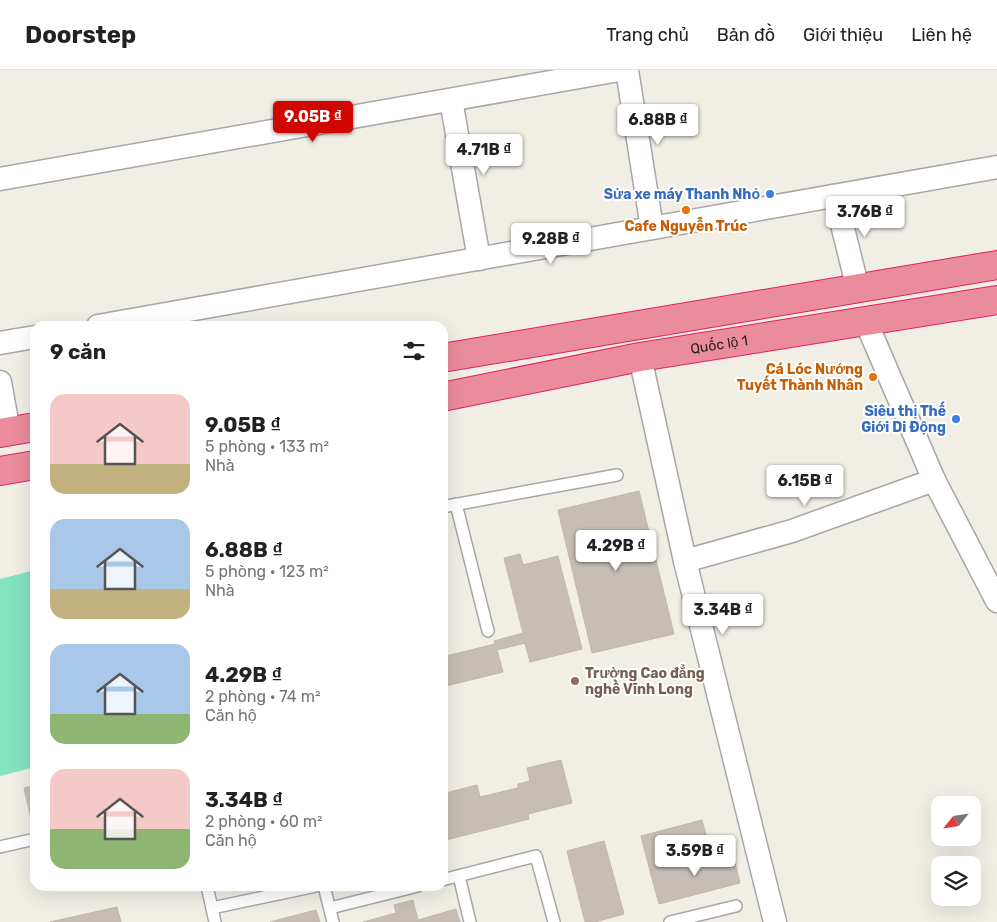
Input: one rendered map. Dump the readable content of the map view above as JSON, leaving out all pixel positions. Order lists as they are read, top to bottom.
{
  "streets": {
    "highway": ["Quốc lộ 1"]
  },
  "places": [
    "Sửa xe máy Thanh Nhỏ",
    "Cafe Nguyễn Trúc",
    "Cá Lóc Nướng Tuyết Thành Nhân",
    "Siêu thị Thế Giới Di Động",
    "Trường Cao đẳng nghề Vĩnh Long"
  ],
  "north": "bottom left",
  "page": {
    "header": "Doorstep",
    "nav": [
      "Trang chủ",
      "Bản đồ",
      "Giới thiệu",
      "Liên hệ"
    ],
    "price": [
      "9.05B ₫",
      "6.88B ₫",
      "4.71B ₫",
      "3.76B ₫",
      "9.28B ₫",
      "6.15B ₫",
      "4.29B ₫",
      "3.34B ₫",
      "3.59B ₫"
    ],
    "heading": "9 căn",
    "list": [
      {
        "name": "9.05B ₫",
        "note": "5 phòng · 133 m² · Nhà"
      },
      {
        "name": "6.88B ₫",
        "note": "5 phòng · 123 m² · Nhà"
      },
      {
        "name": "4.29B ₫",
        "note": "2 phòng · 74 m² · Căn hộ"
      },
      {
        "name": "3.34B ₫",
        "note": "2 phòng · 60 m² · Căn hộ"
      }
    ]
  }
}
